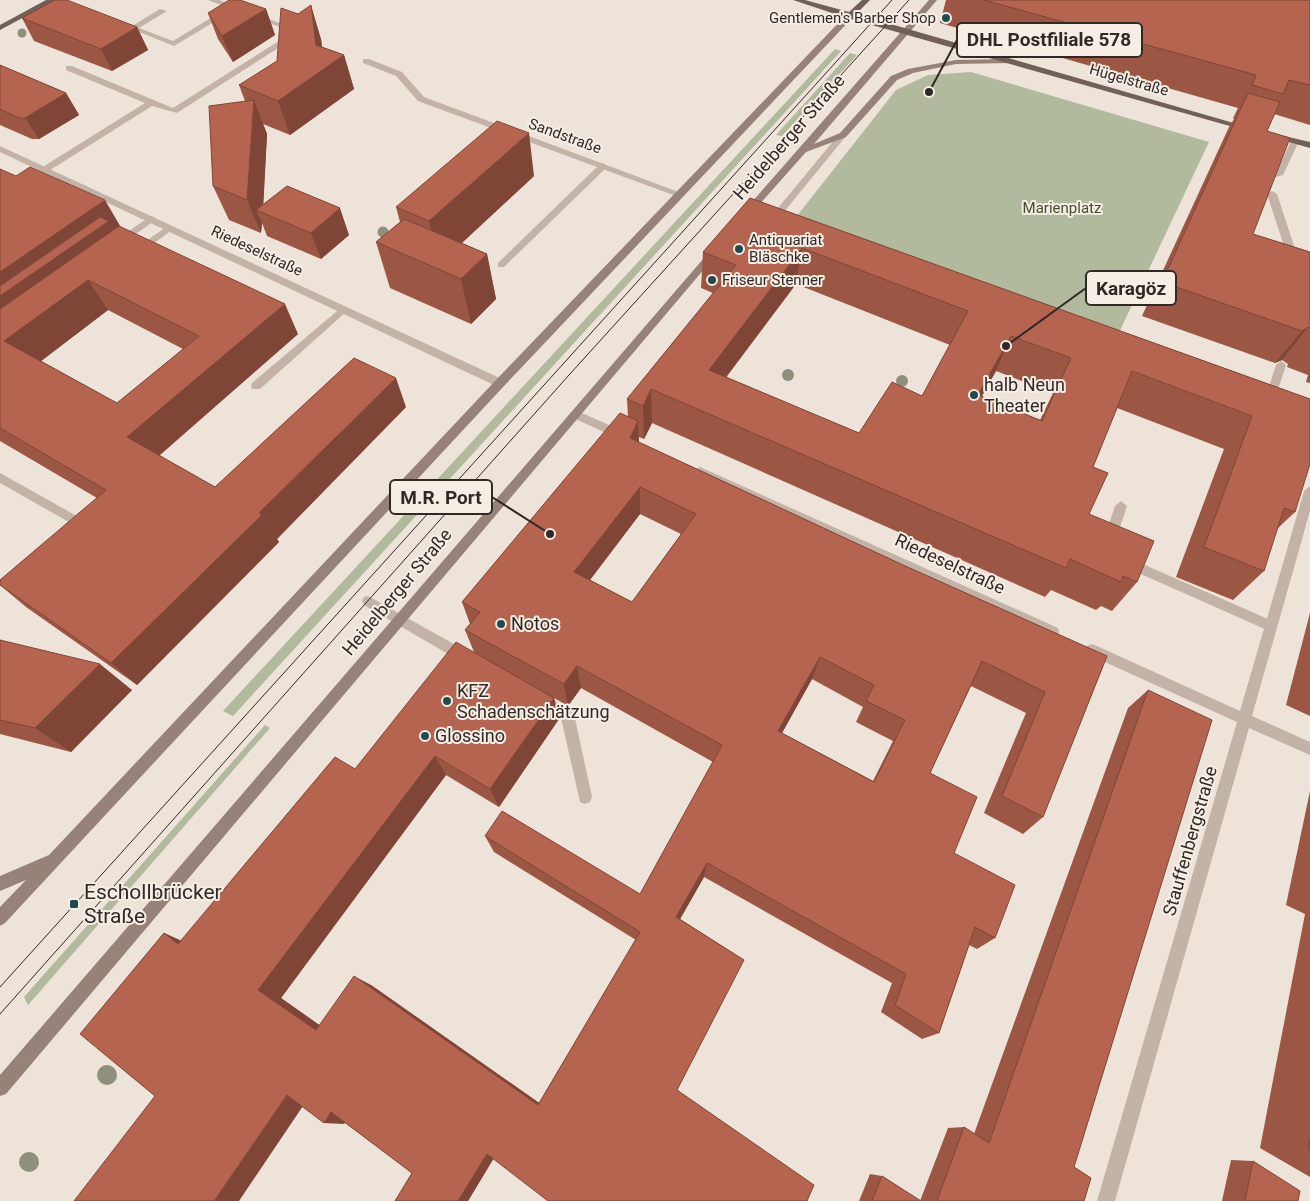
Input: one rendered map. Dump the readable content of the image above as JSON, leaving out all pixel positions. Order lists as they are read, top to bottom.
{
  "streets": {
    "main road": ["Hügelstraße", "Heidelberger Straße"],
    "street": ["Sandstraße", "Riedeselstraße", "Stauffenbergstraße"]
  },
  "crossings": [
    ["Hügelstraße", "Heidelberger Straße"],
    ["Sandstraße", "Heidelberger Straße"],
    ["Heidelberger Straße", "Riedeselstraße"]
  ],
  "parks": ["Marienplatz"],
  "places": {
    "other": [
      "Gentlemen's Barber Shop",
      "DHL Postfiliale 578",
      "Antiquariat Bläschke",
      "Friseur Stenner",
      "Karagöz",
      "halb Neun Theater",
      "M.R. Port",
      "Notos",
      "KFZ Schadenschätzung",
      "Glossino"
    ],
    "transit": ["Eschollbrücker Straße"]
  }
}
